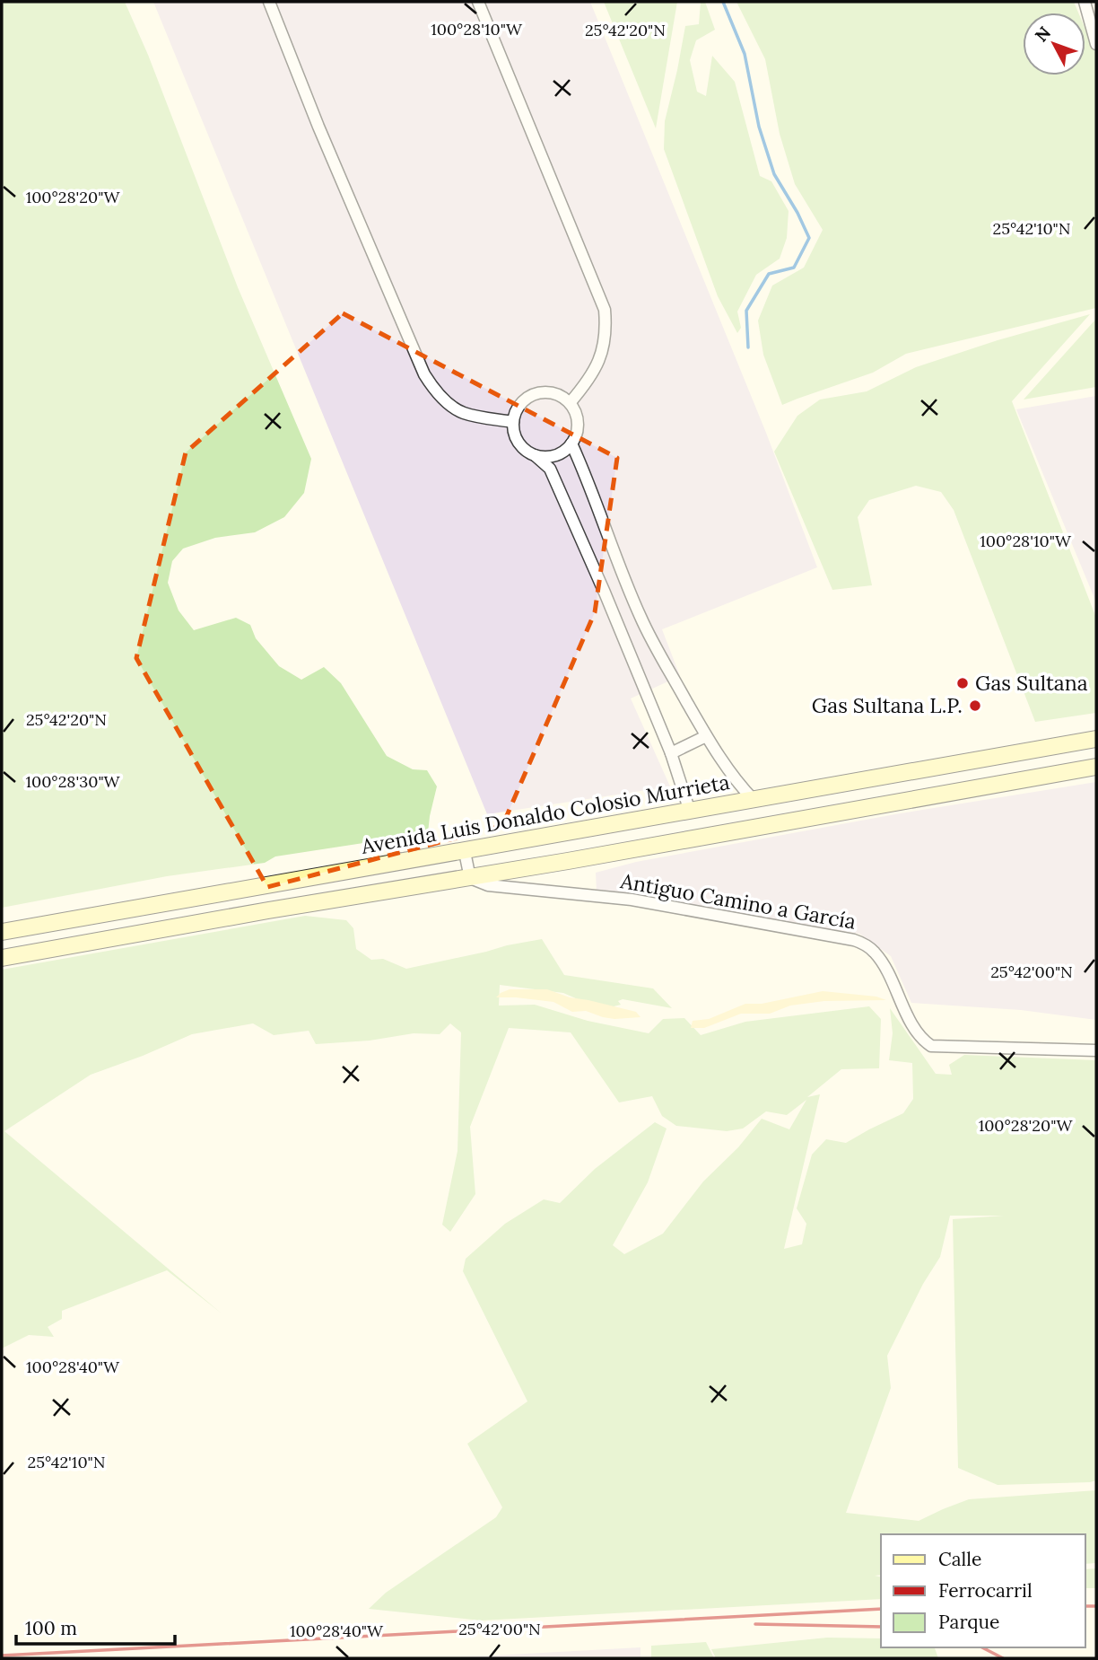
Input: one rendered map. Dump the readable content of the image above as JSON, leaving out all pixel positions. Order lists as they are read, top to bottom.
{
  "streets": {
    "main road": ["Avenida Luis Donaldo Colosio Murrieta"],
    "street": ["Antiguo Camino a García"]
  },
  "places": ["Gas Sultana", "Gas Sultana L.P."],
  "legend": ["Calle", "Ferrocarril", "Parque"],
  "scale_bar": "100 m",
  "north": "top left",
  "coordinates": [
    "100°28'10\"W",
    "25°42'20\"N",
    "100°28'20\"W",
    "25°42'10\"N",
    "100°28'30\"W",
    "25°42'00\"N",
    "100°28'40\"W"
  ]
}
